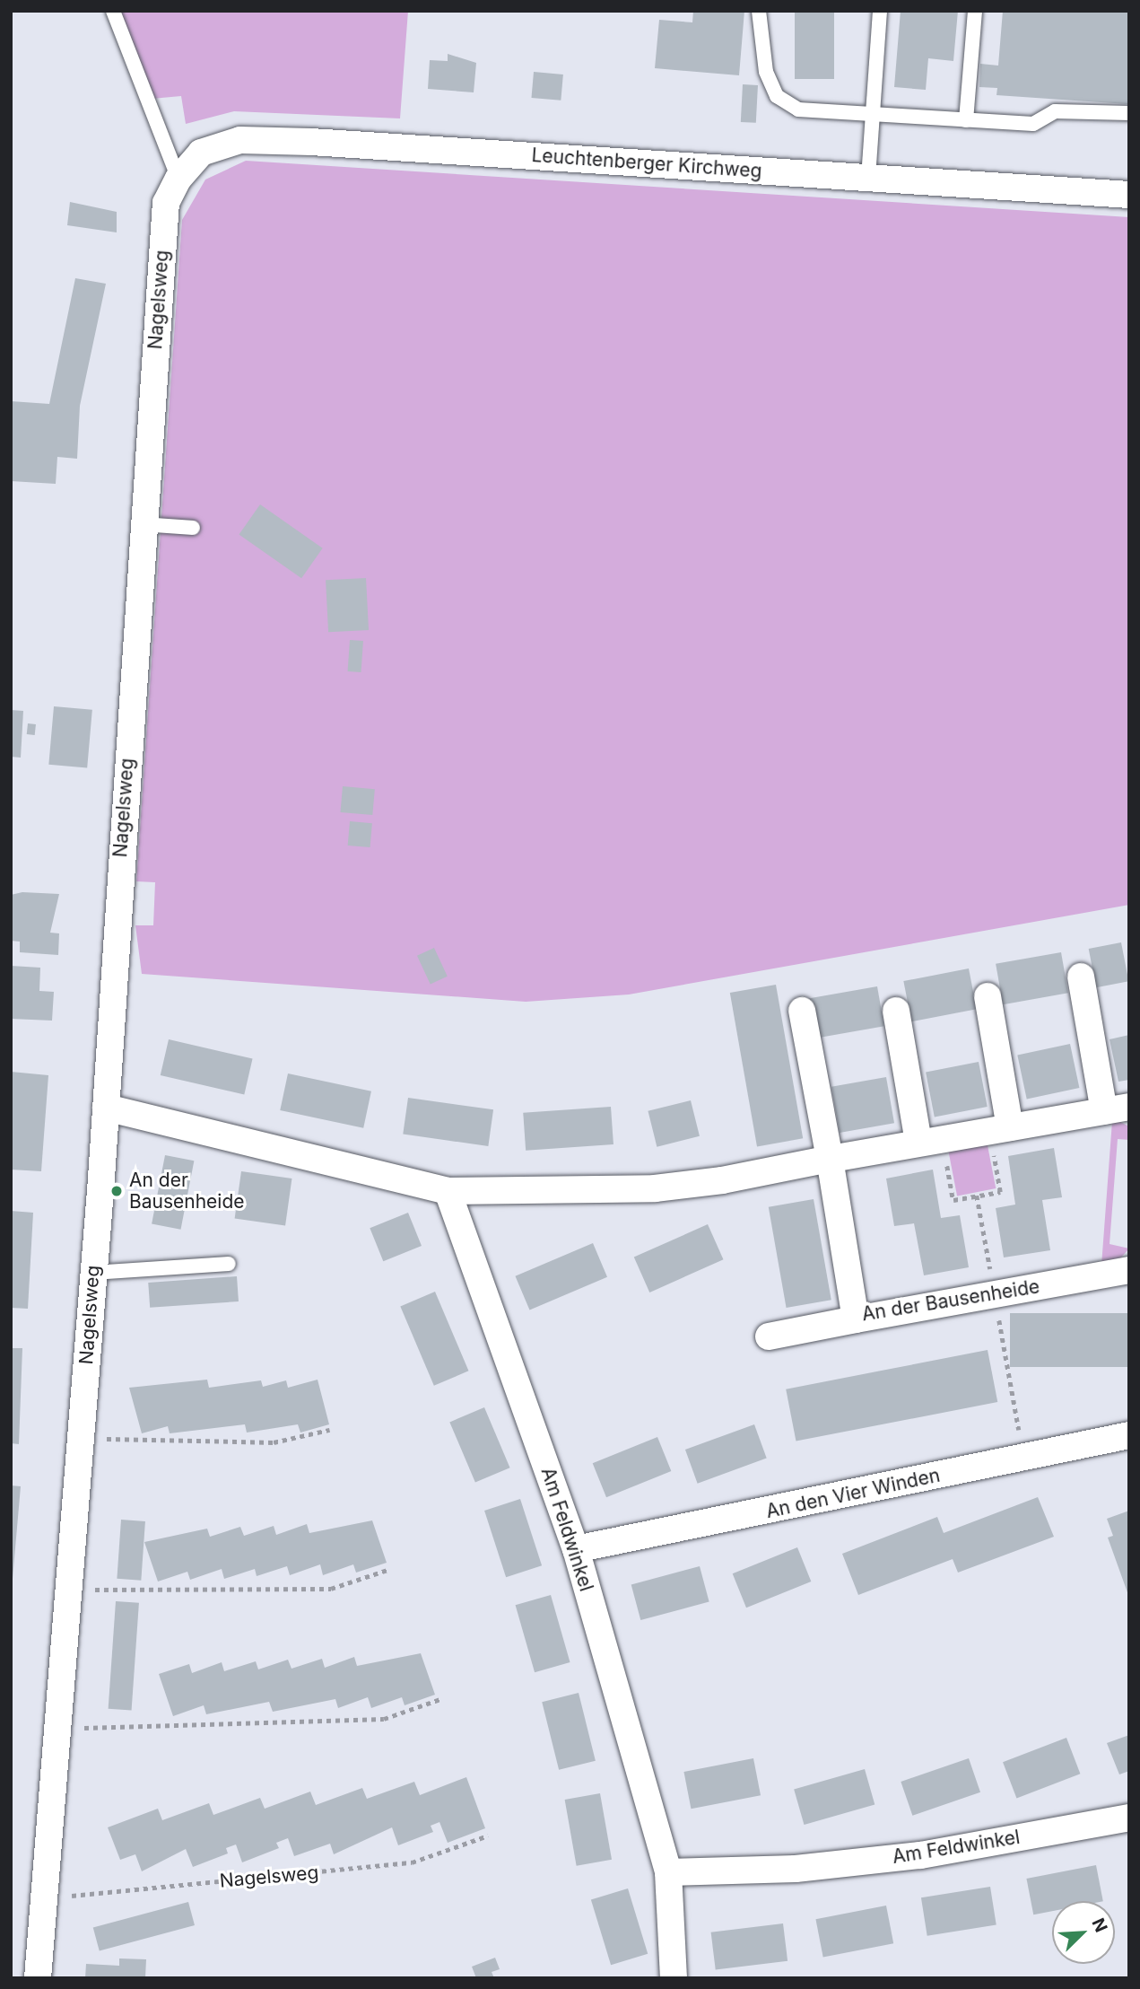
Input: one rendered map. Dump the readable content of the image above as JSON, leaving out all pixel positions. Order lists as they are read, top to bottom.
{
  "streets": {
    "street": [
      "Leuchtenberger Kirchweg",
      "Nagelsweg",
      "An der Bausenheide",
      "An den Vier Winden",
      "Am Feldwinkel"
    ]
  },
  "crossings": [
    ["Leuchtenberger Kirchweg", "Nagelsweg"],
    ["An den Vier Winden", "Am Feldwinkel"]
  ],
  "places": ["An der Bausenheide"],
  "north": "top right"
}
